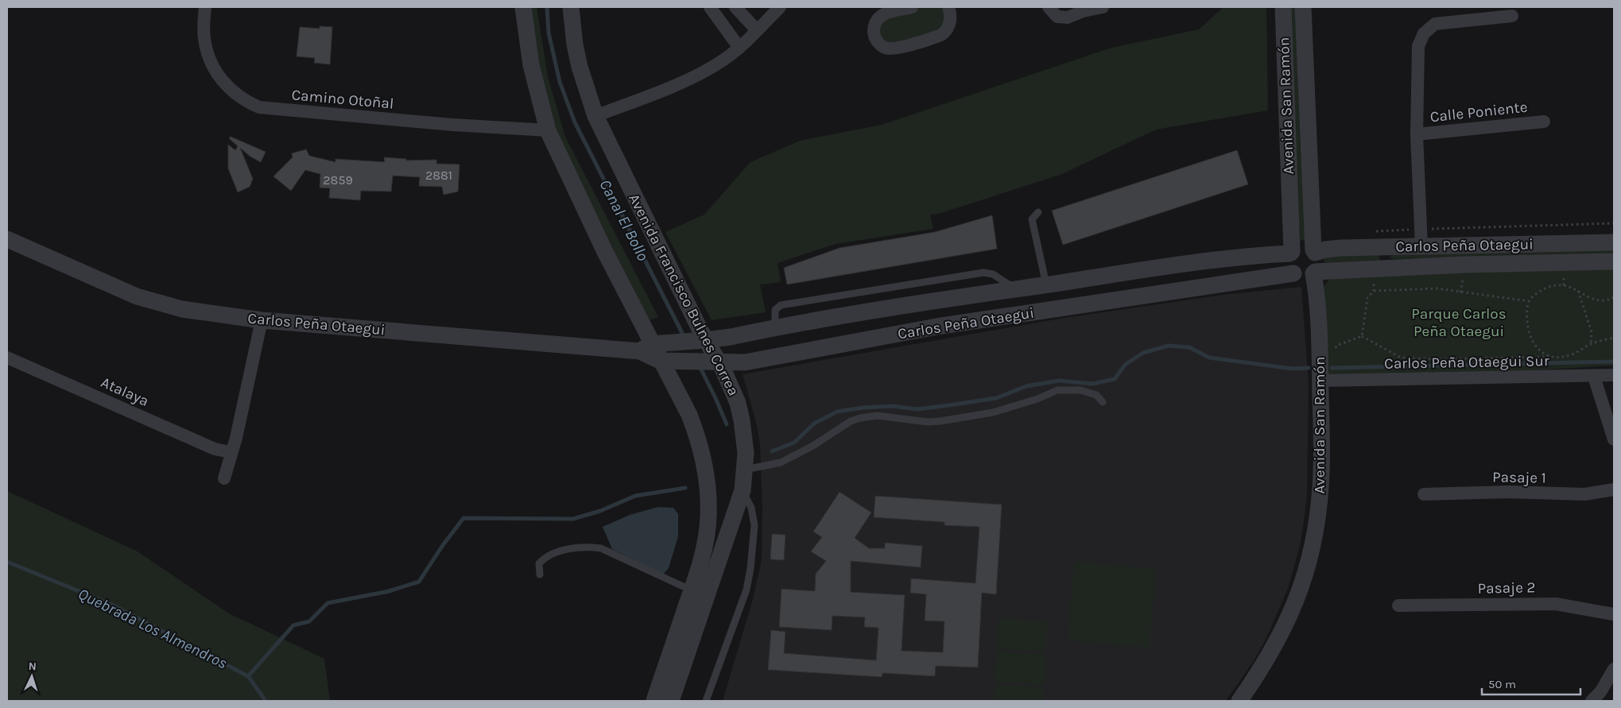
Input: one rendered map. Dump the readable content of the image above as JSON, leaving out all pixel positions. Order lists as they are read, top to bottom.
{
  "streets": {
    "street": [
      "Camino Otoñal",
      "Avenida San Ramón",
      "Calle Poniente",
      "Carlos Peña Otaegui",
      "Avenida Francisco Bulnes Correa",
      "Carlos Peña Otaegui Sur",
      "Atalaya",
      "Pasaje 1",
      "Pasaje 2"
    ]
  },
  "crossings": [
    ["Avenida San Ramón", "Carlos Peña Otaegui"],
    ["Avenida San Ramón", "Carlos Peña Otaegui Sur"],
    ["Calle Poniente", "Carlos Peña Otaegui"],
    ["Carlos Peña Otaegui", "Avenida Francisco Bulnes Correa"]
  ],
  "water": ["Canal El Bollo", "Quebrada Los Almendros"],
  "parks": ["Parque Carlos Peña Otaegui"],
  "house_numbers": ["2881", "2859"],
  "scale_bar": "50 m",
  "north": "top"
}
